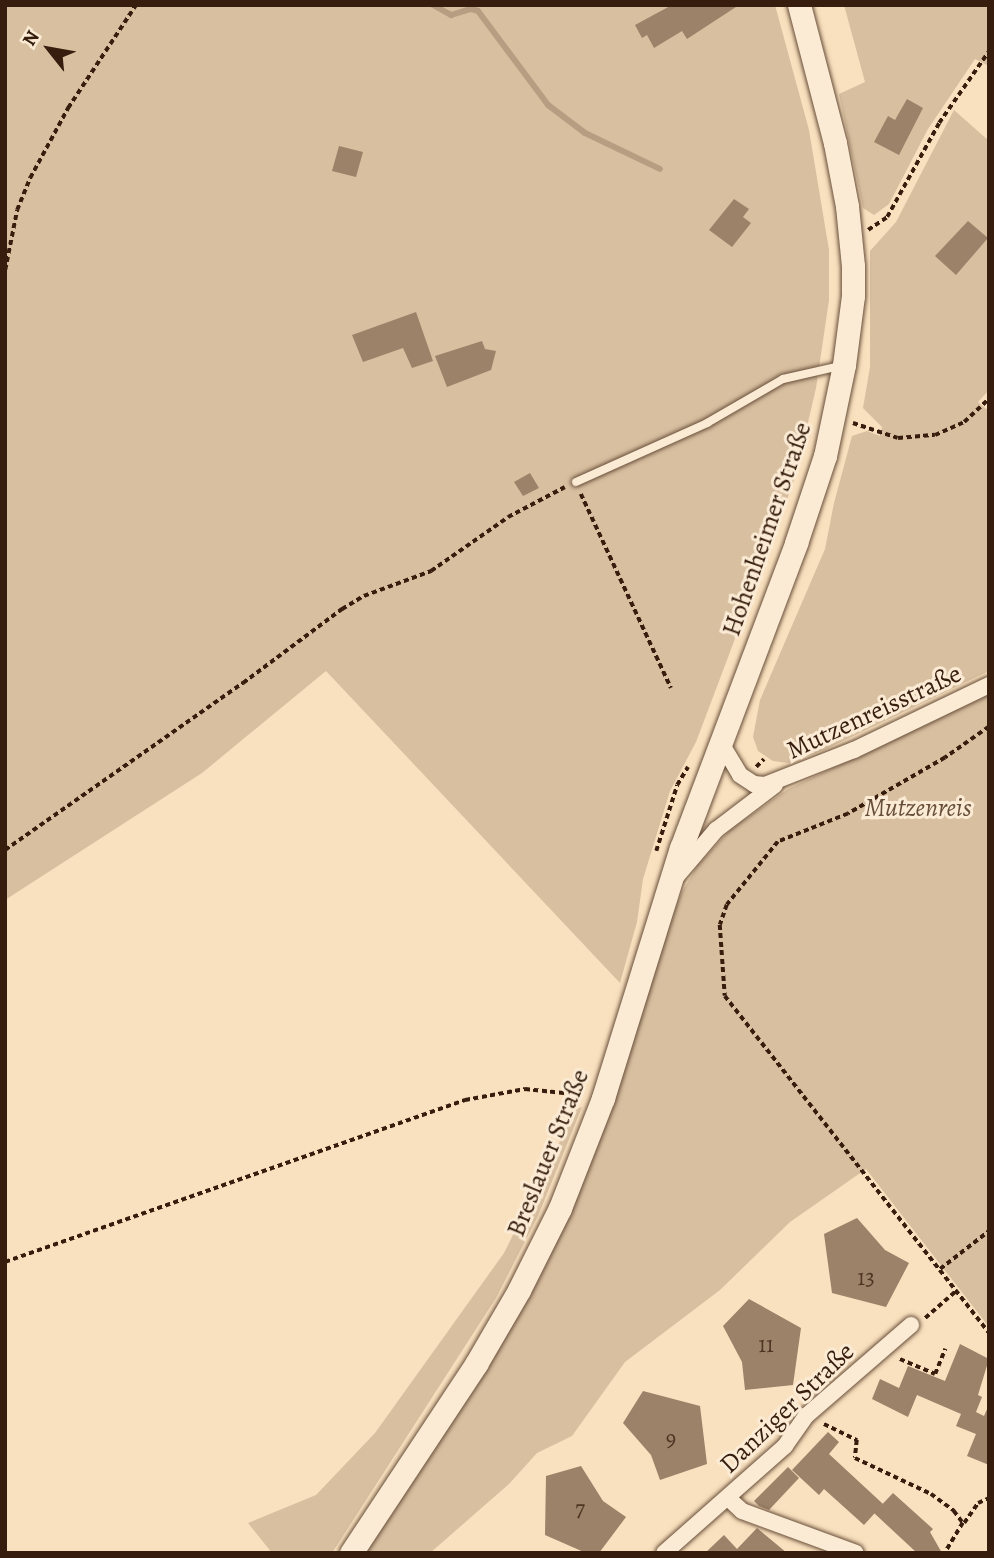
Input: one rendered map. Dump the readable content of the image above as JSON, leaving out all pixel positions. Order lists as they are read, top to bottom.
{
  "streets": {
    "main road": ["Hohenheimer Straße", "Breslauer Straße"],
    "street": ["Mutzenreisstraße", "Danziger Straße"]
  },
  "crossings": [
    ["Hohenheimer Straße", "Mutzenreisstraße"],
    ["Hohenheimer Straße", "Breslauer Straße"],
    ["Mutzenreisstraße", "Breslauer Straße"]
  ],
  "parks": ["Mutzenreis"],
  "house_numbers": [
    "13",
    "11",
    "9",
    "7"
  ],
  "north": "top left"
}
